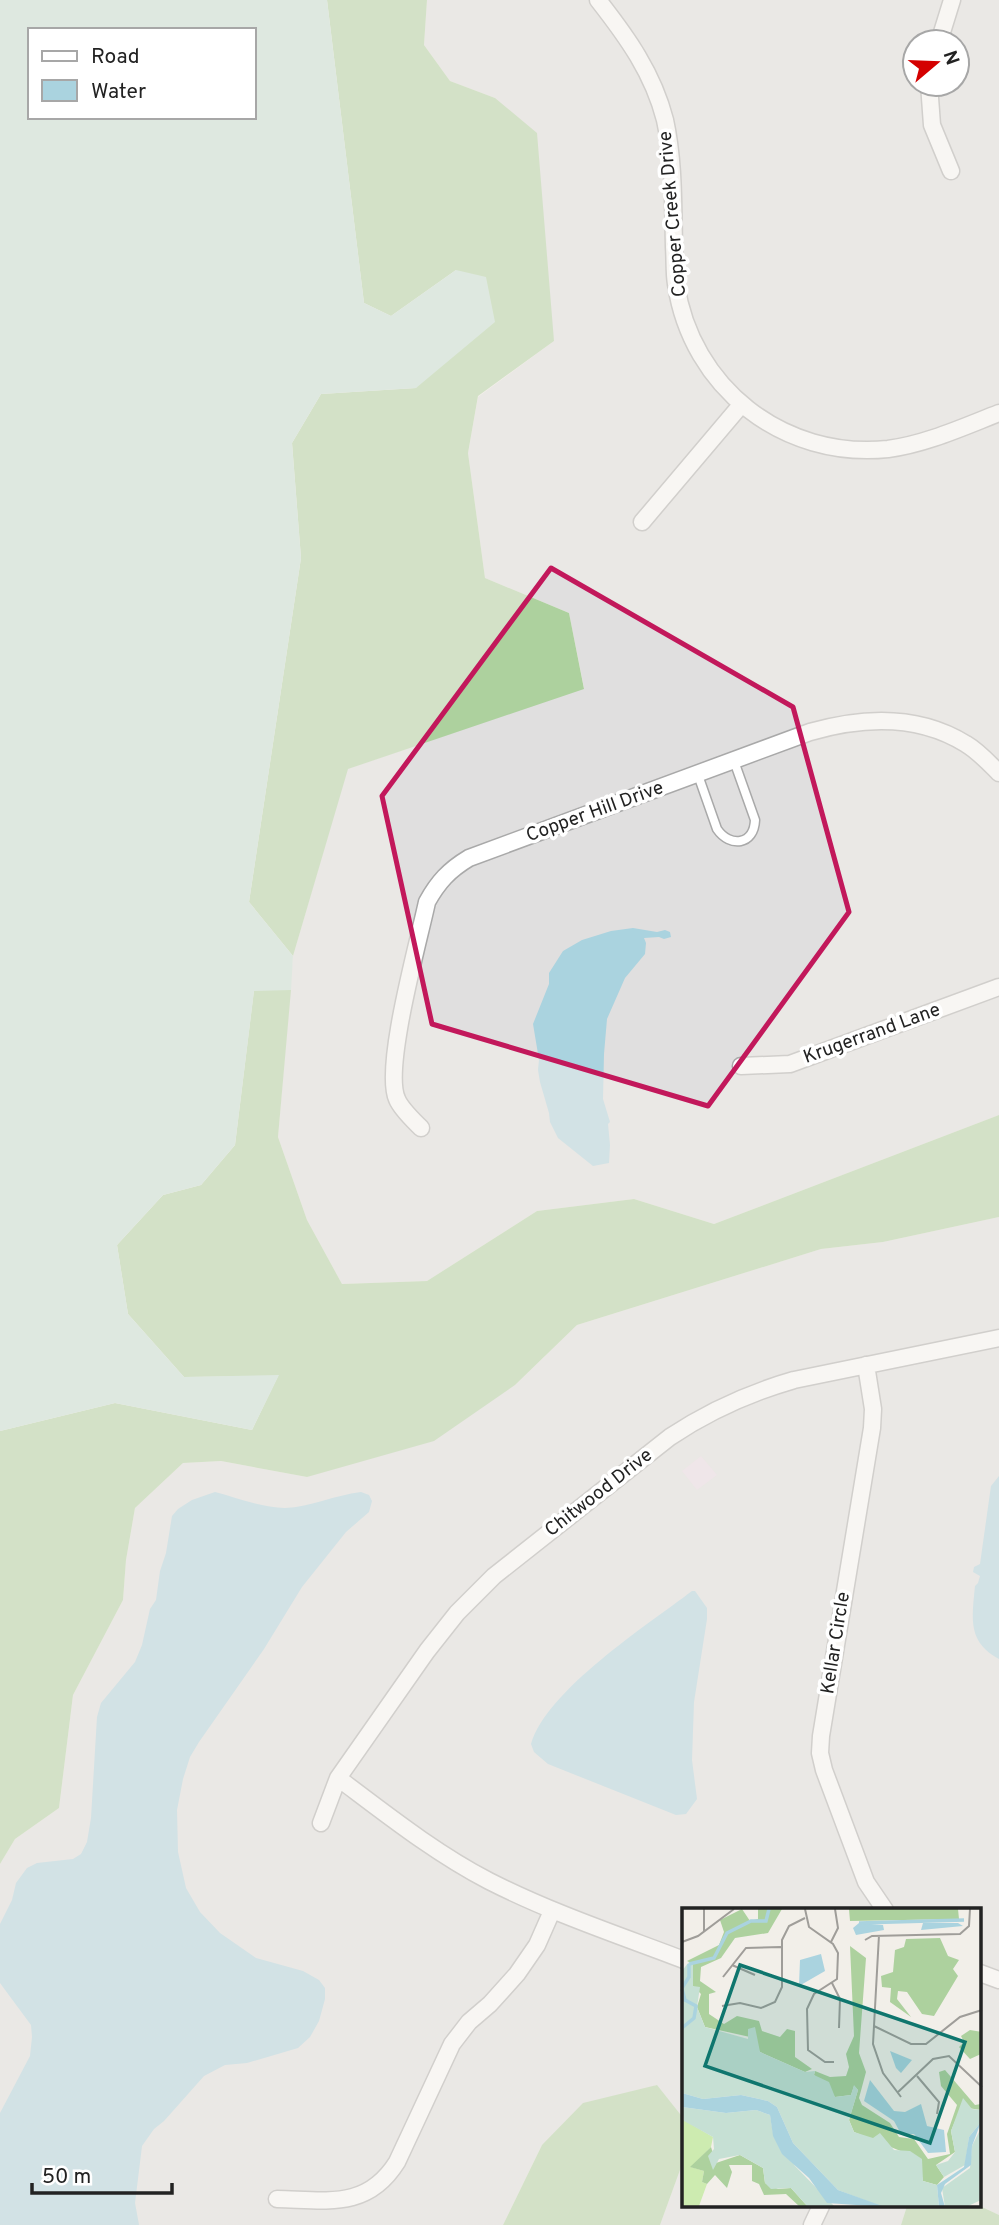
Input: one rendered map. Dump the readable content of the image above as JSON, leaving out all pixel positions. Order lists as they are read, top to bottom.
{
  "streets": {
    "street": [
      "Copper Creek Drive",
      "Copper Hill Drive",
      "Krugerrand Lane",
      "Chitwood Drive",
      "Kellar Circle"
    ]
  },
  "crossings": [
    ["Chitwood Drive", "Kellar Circle"]
  ],
  "legend": ["Road", "Water"],
  "scale_bar": "50 m",
  "north": "right"
}
